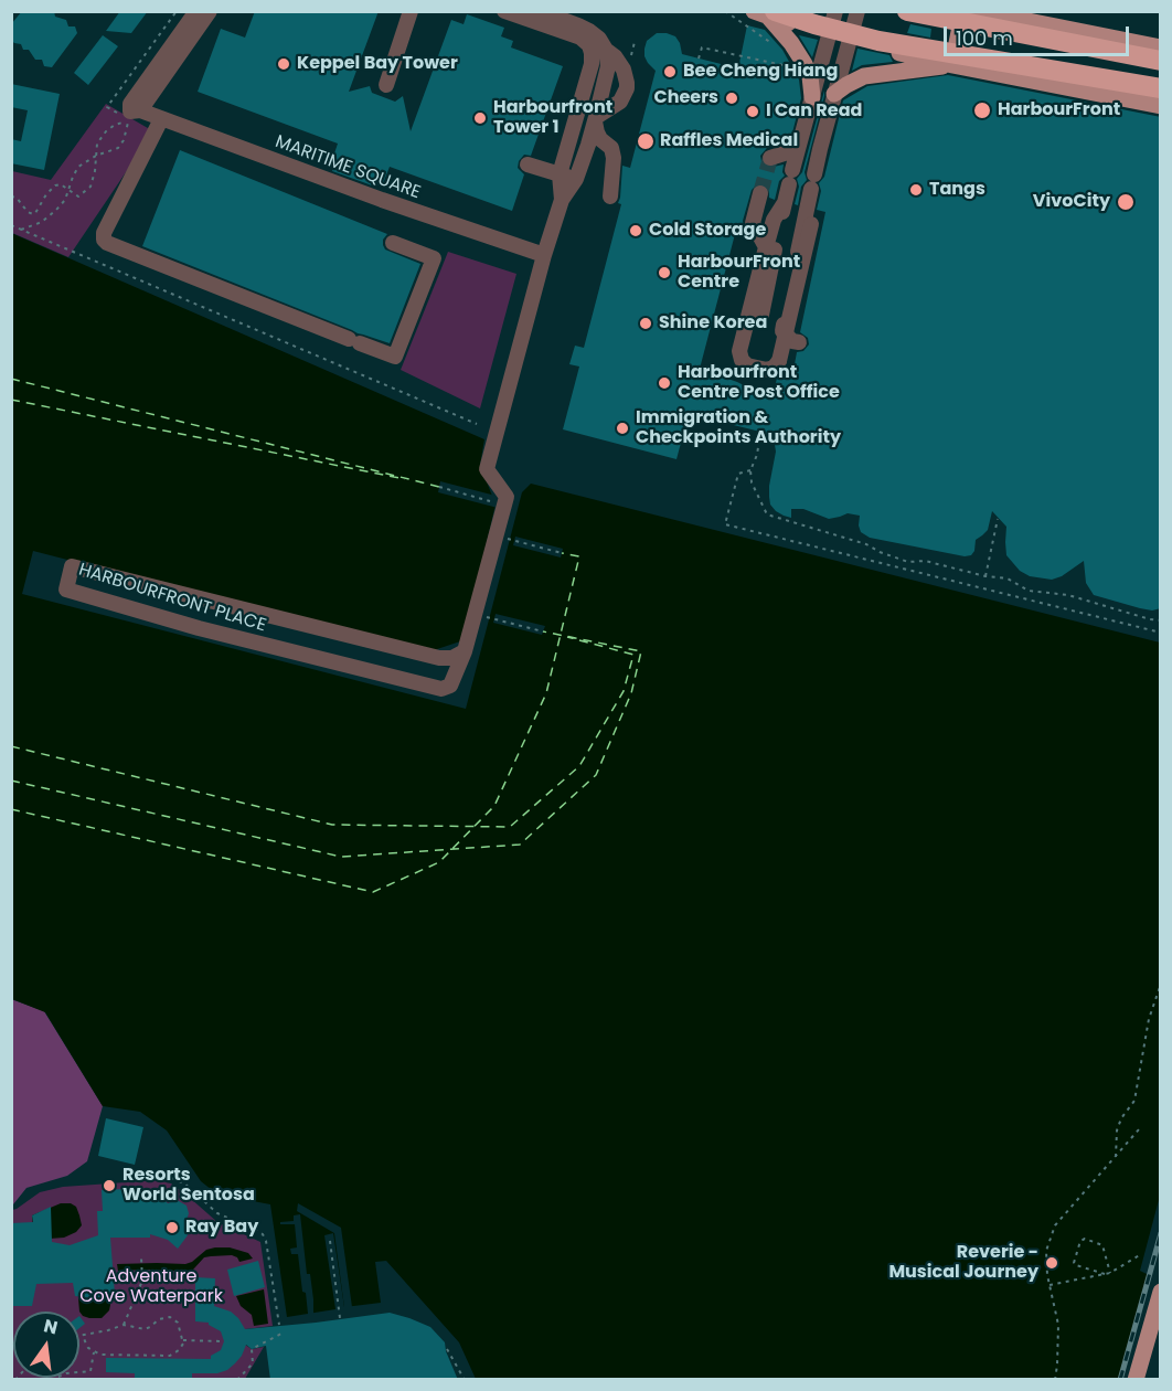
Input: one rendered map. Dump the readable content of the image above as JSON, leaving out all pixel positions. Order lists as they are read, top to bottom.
{
  "streets": {
    "street": ["MARITIME SQUARE", "HARBOURFRONT PLACE"]
  },
  "crossings": [
    ["MARITIME SQUARE", "HARBOURFRONT PLACE"]
  ],
  "parks": ["Adventure Cove Waterpark"],
  "places": [
    "Keppel Bay Tower",
    "Bee Cheng Hiang",
    "Cheers",
    "HarbourFront",
    "I Can Read",
    "Harbourfront Tower 1",
    "Raffles Medical",
    "Tangs",
    "VivoCity",
    "Cold Storage",
    "HarbourFront Centre",
    "Shine Korea",
    "Harbourfront Centre Post Office",
    "Immigration & Checkpoints Authority",
    "Resorts World Sentosa",
    "Ray Bay",
    "Reverie - Musical Journey"
  ],
  "scale_bar": "100 m",
  "north": "top"
}
